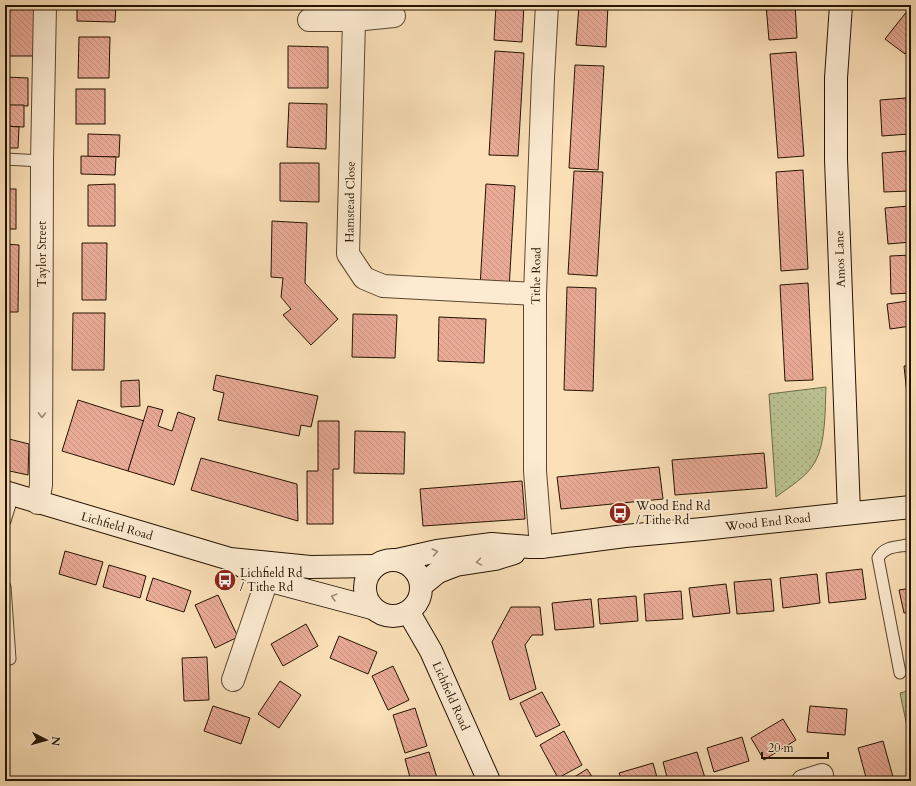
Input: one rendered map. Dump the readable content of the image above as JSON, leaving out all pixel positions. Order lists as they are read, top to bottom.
{
  "streets": {
    "street": [
      "Hamstead Close",
      "Taylor Street",
      "Amos Lane",
      "Tithe Road",
      "Wood End Road",
      "Lichfield Road"
    ]
  },
  "crossings": [
    ["Hamstead Close", "Tithe Road"],
    ["Taylor Street", "Lichfield Road"],
    ["Amos Lane", "Wood End Road"],
    ["Tithe Road", "Wood End Road"],
    ["Wood End Road", "Lichfield Road"]
  ],
  "one_way": ["Taylor Street"],
  "places": {
    "bus stop": ["Wood End Rd / Tithe Rd", "Lichfield Rd / Tithe Rd"]
  },
  "scale_bar": "20 m",
  "north": "right"
}
